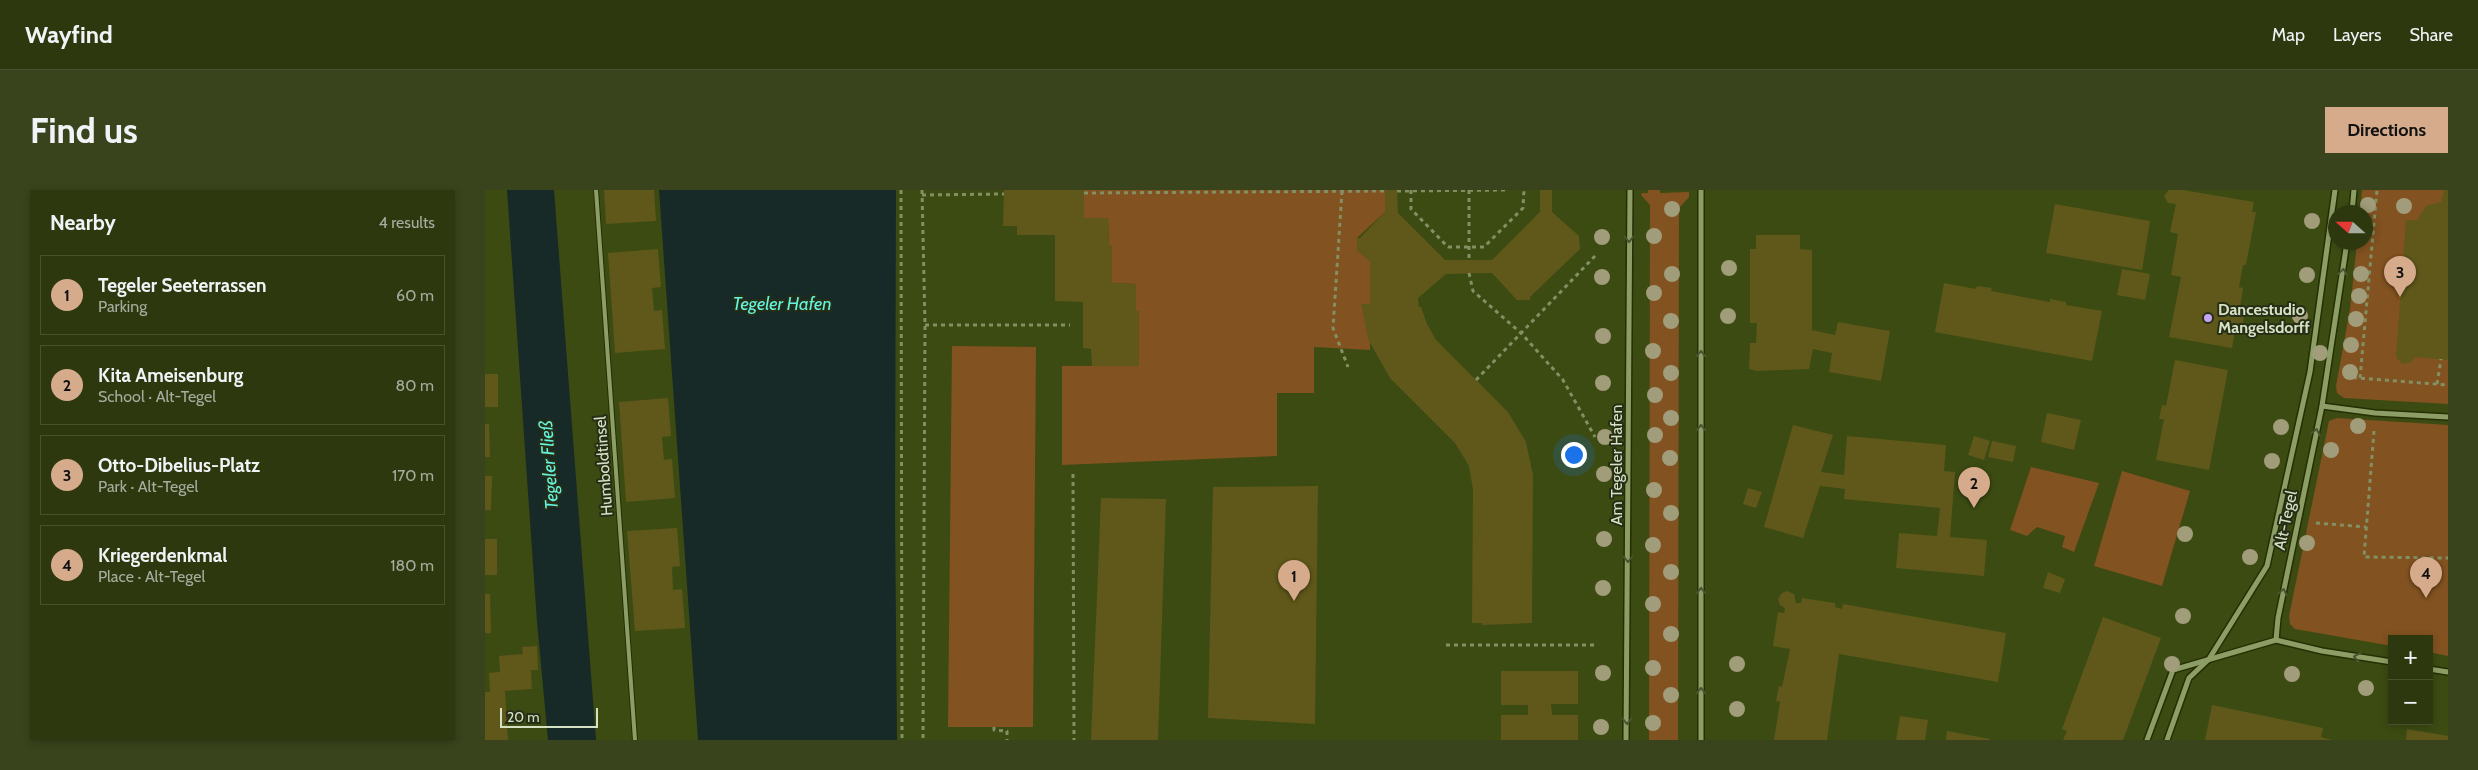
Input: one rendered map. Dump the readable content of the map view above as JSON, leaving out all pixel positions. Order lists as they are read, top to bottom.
{
  "streets": {
    "street": ["Am Tegeler Hafen", "Alt-Tegel"],
    "lane": ["Humboldtinsel"]
  },
  "one_way": ["Am Tegeler Hafen"],
  "water": ["Tegeler Hafen", "Tegeler Fließ"],
  "places": ["Dancestudio Mangelsdorff"],
  "scale_bar": "20 m",
  "north": "left",
  "page": {
    "header": "Wayfind",
    "nav": ["Map", "Layers", "Share"],
    "buttons": "Directions",
    "title": "Find us",
    "heading": ["Nearby", "4 results"],
    "list": [
      {
        "mark": "1",
        "name": "Tegeler Seeterrassen",
        "note": "Parking",
        "value": "60 m"
      },
      {
        "mark": "2",
        "name": "Kita Ameisenburg",
        "note": "School · Alt-Tegel",
        "value": "80 m"
      },
      {
        "mark": "3",
        "name": "Otto-Dibelius-Platz",
        "note": "Park · Alt-Tegel",
        "value": "170 m"
      },
      {
        "mark": "4",
        "name": "Kriegerdenkmal",
        "note": "Place · Alt-Tegel",
        "value": "180 m"
      }
    ],
    "pins": [
      "3",
      "2",
      "4",
      "1"
    ],
    "map_buttons": ["+", "−"],
    "scale": "20 m"
  }
}
